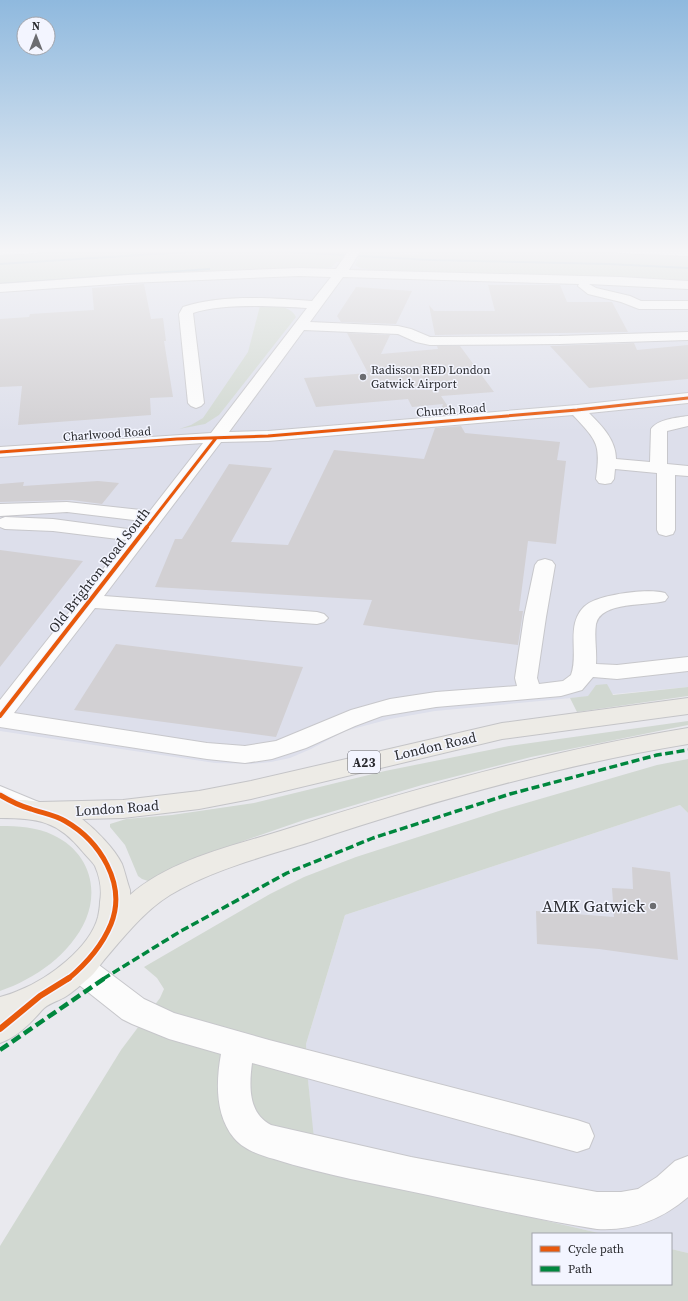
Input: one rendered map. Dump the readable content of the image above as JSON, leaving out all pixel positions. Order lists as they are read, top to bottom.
{
  "streets": {
    "main road": ["London Road", "A23"],
    "street": ["Church Road", "Charlwood Road", "Old Brighton Road South"]
  },
  "crossings": [
    ["Church Road", "Charlwood Road"],
    ["Church Road", "Old Brighton Road South"],
    ["Charlwood Road", "Old Brighton Road South"]
  ],
  "places": ["Radisson RED London Gatwick Airport", "AMK Gatwick"],
  "legend": ["Cycle path", "Path"],
  "north": "top"
}
